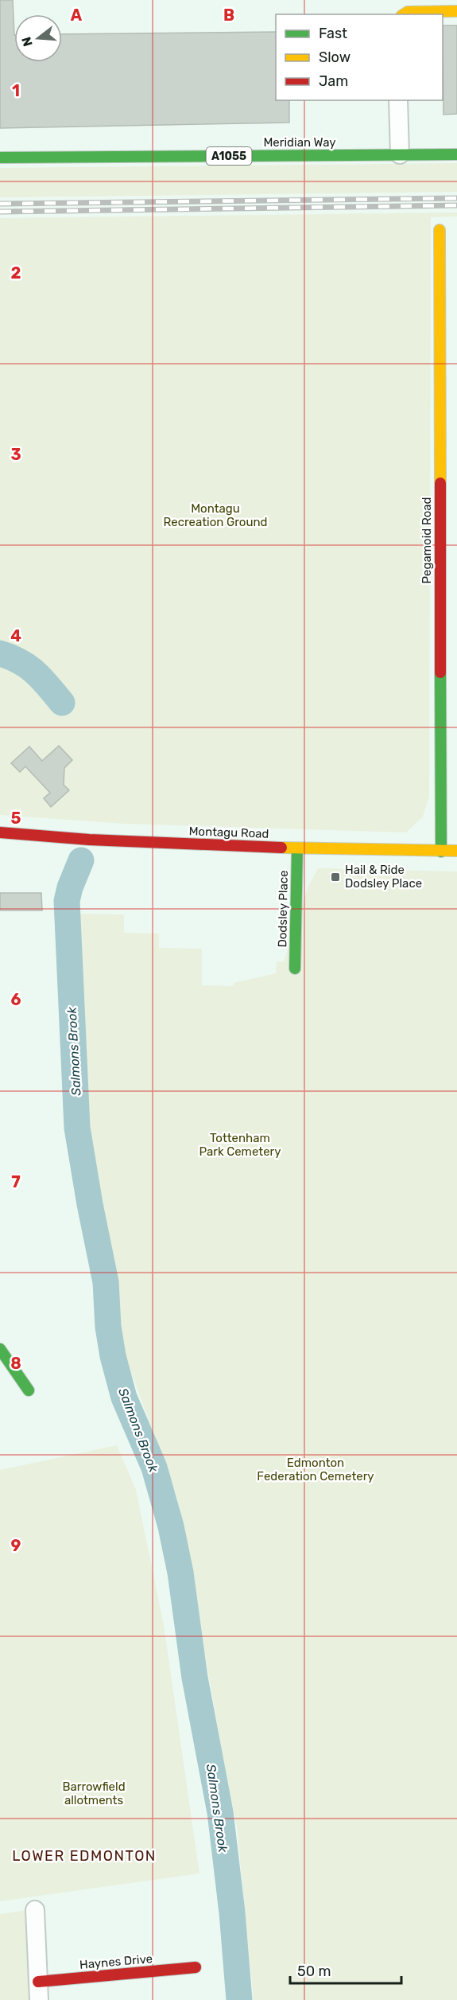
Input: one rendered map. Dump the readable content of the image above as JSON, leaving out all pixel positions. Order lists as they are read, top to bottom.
{
  "streets": {
    "street": [
      "Meridian Way",
      "A1055",
      "Pegamoid Road",
      "Montagu Road",
      "Dodsley Place",
      "Haynes Drive"
    ]
  },
  "crossings": [
    ["Pegamoid Road", "Montagu Road"],
    ["Montagu Road", "Dodsley Place"]
  ],
  "districts": ["LOWER EDMONTON"],
  "water": ["Salmons Brook"],
  "parks": [
    "Montagu Recreation Ground",
    "Tottenham Park Cemetery",
    "Edmonton Federation Cemetery",
    "Barrowfield allotments"
  ],
  "places": {
    "transit": ["Hail & Ride Dodsley Place"]
  },
  "legend": ["Fast", "Slow", "Jam"],
  "scale_bar": "50 m",
  "north": "left",
  "grid": {
    "columns": ["A", "B"],
    "rows": [
      "1",
      "2",
      "3",
      "4",
      "5",
      "6",
      "7",
      "8",
      "9"
    ]
  }
}
